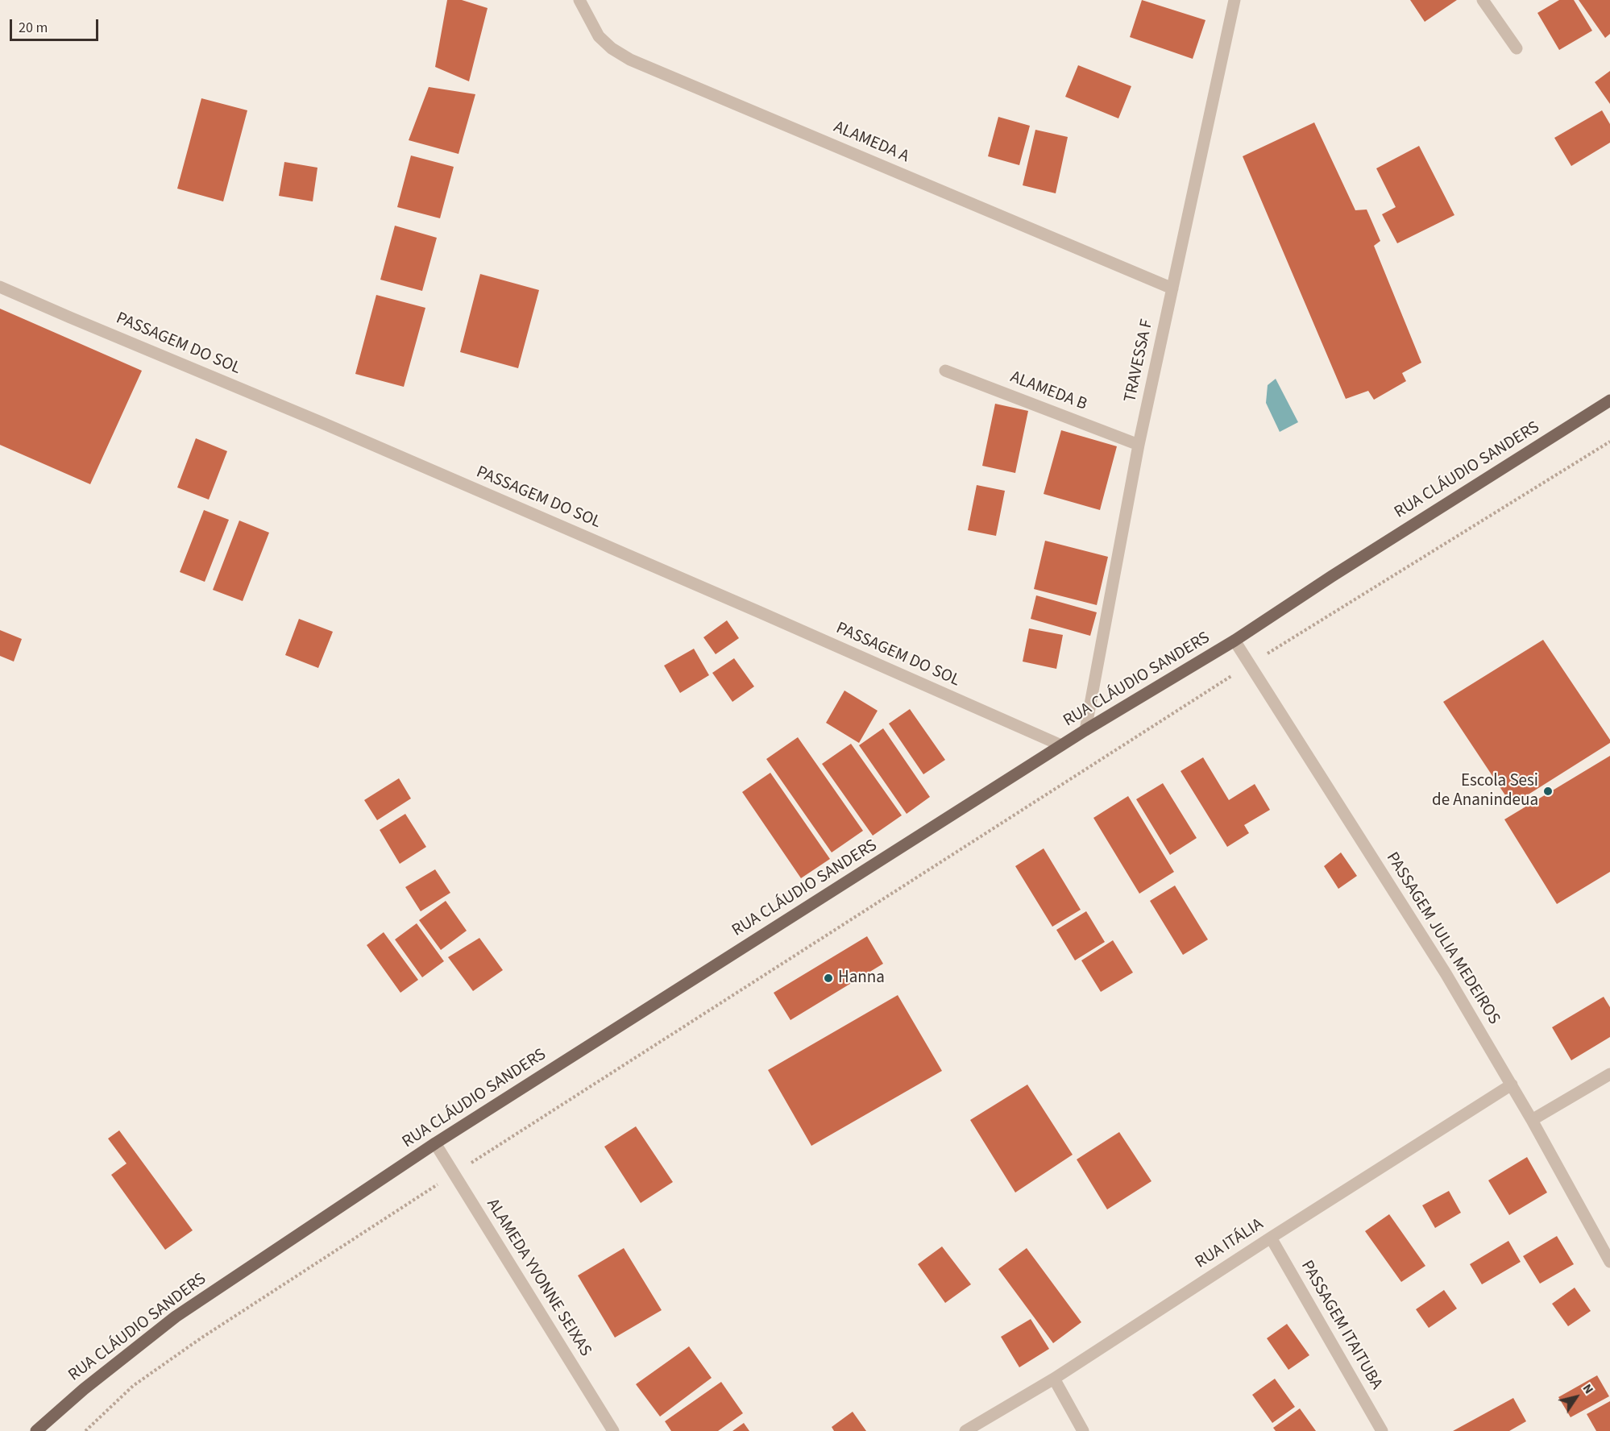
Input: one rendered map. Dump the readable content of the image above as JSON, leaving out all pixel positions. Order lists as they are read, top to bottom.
{
  "streets": {
    "main road": ["RUA CLÁUDIO SANDERS"],
    "street": [
      "ALAMEDA A",
      "PASSAGEM DO SOL",
      "TRAVESSA F",
      "ALAMEDA B",
      "PASSAGEM JULIA MEDEIROS",
      "RUA ITÁLIA",
      "ALAMEDA YVONNE SEIXAS",
      "PASSAGEM ITAITUBA"
    ]
  },
  "crossings": [
    ["ALAMEDA A", "TRAVESSA F"],
    ["PASSAGEM DO SOL", "RUA CLÁUDIO SANDERS"],
    ["TRAVESSA F", "ALAMEDA B"],
    ["TRAVESSA F", "RUA CLÁUDIO SANDERS"],
    ["RUA CLÁUDIO SANDERS", "PASSAGEM JULIA MEDEIROS"],
    ["RUA CLÁUDIO SANDERS", "ALAMEDA YVONNE SEIXAS"],
    ["PASSAGEM JULIA MEDEIROS", "RUA ITÁLIA"],
    ["RUA ITÁLIA", "PASSAGEM ITAITUBA"]
  ],
  "places": ["Escola Sesi de Ananindeua", "Hanna"],
  "scale_bar": "20 m",
  "north": "top right"
}
